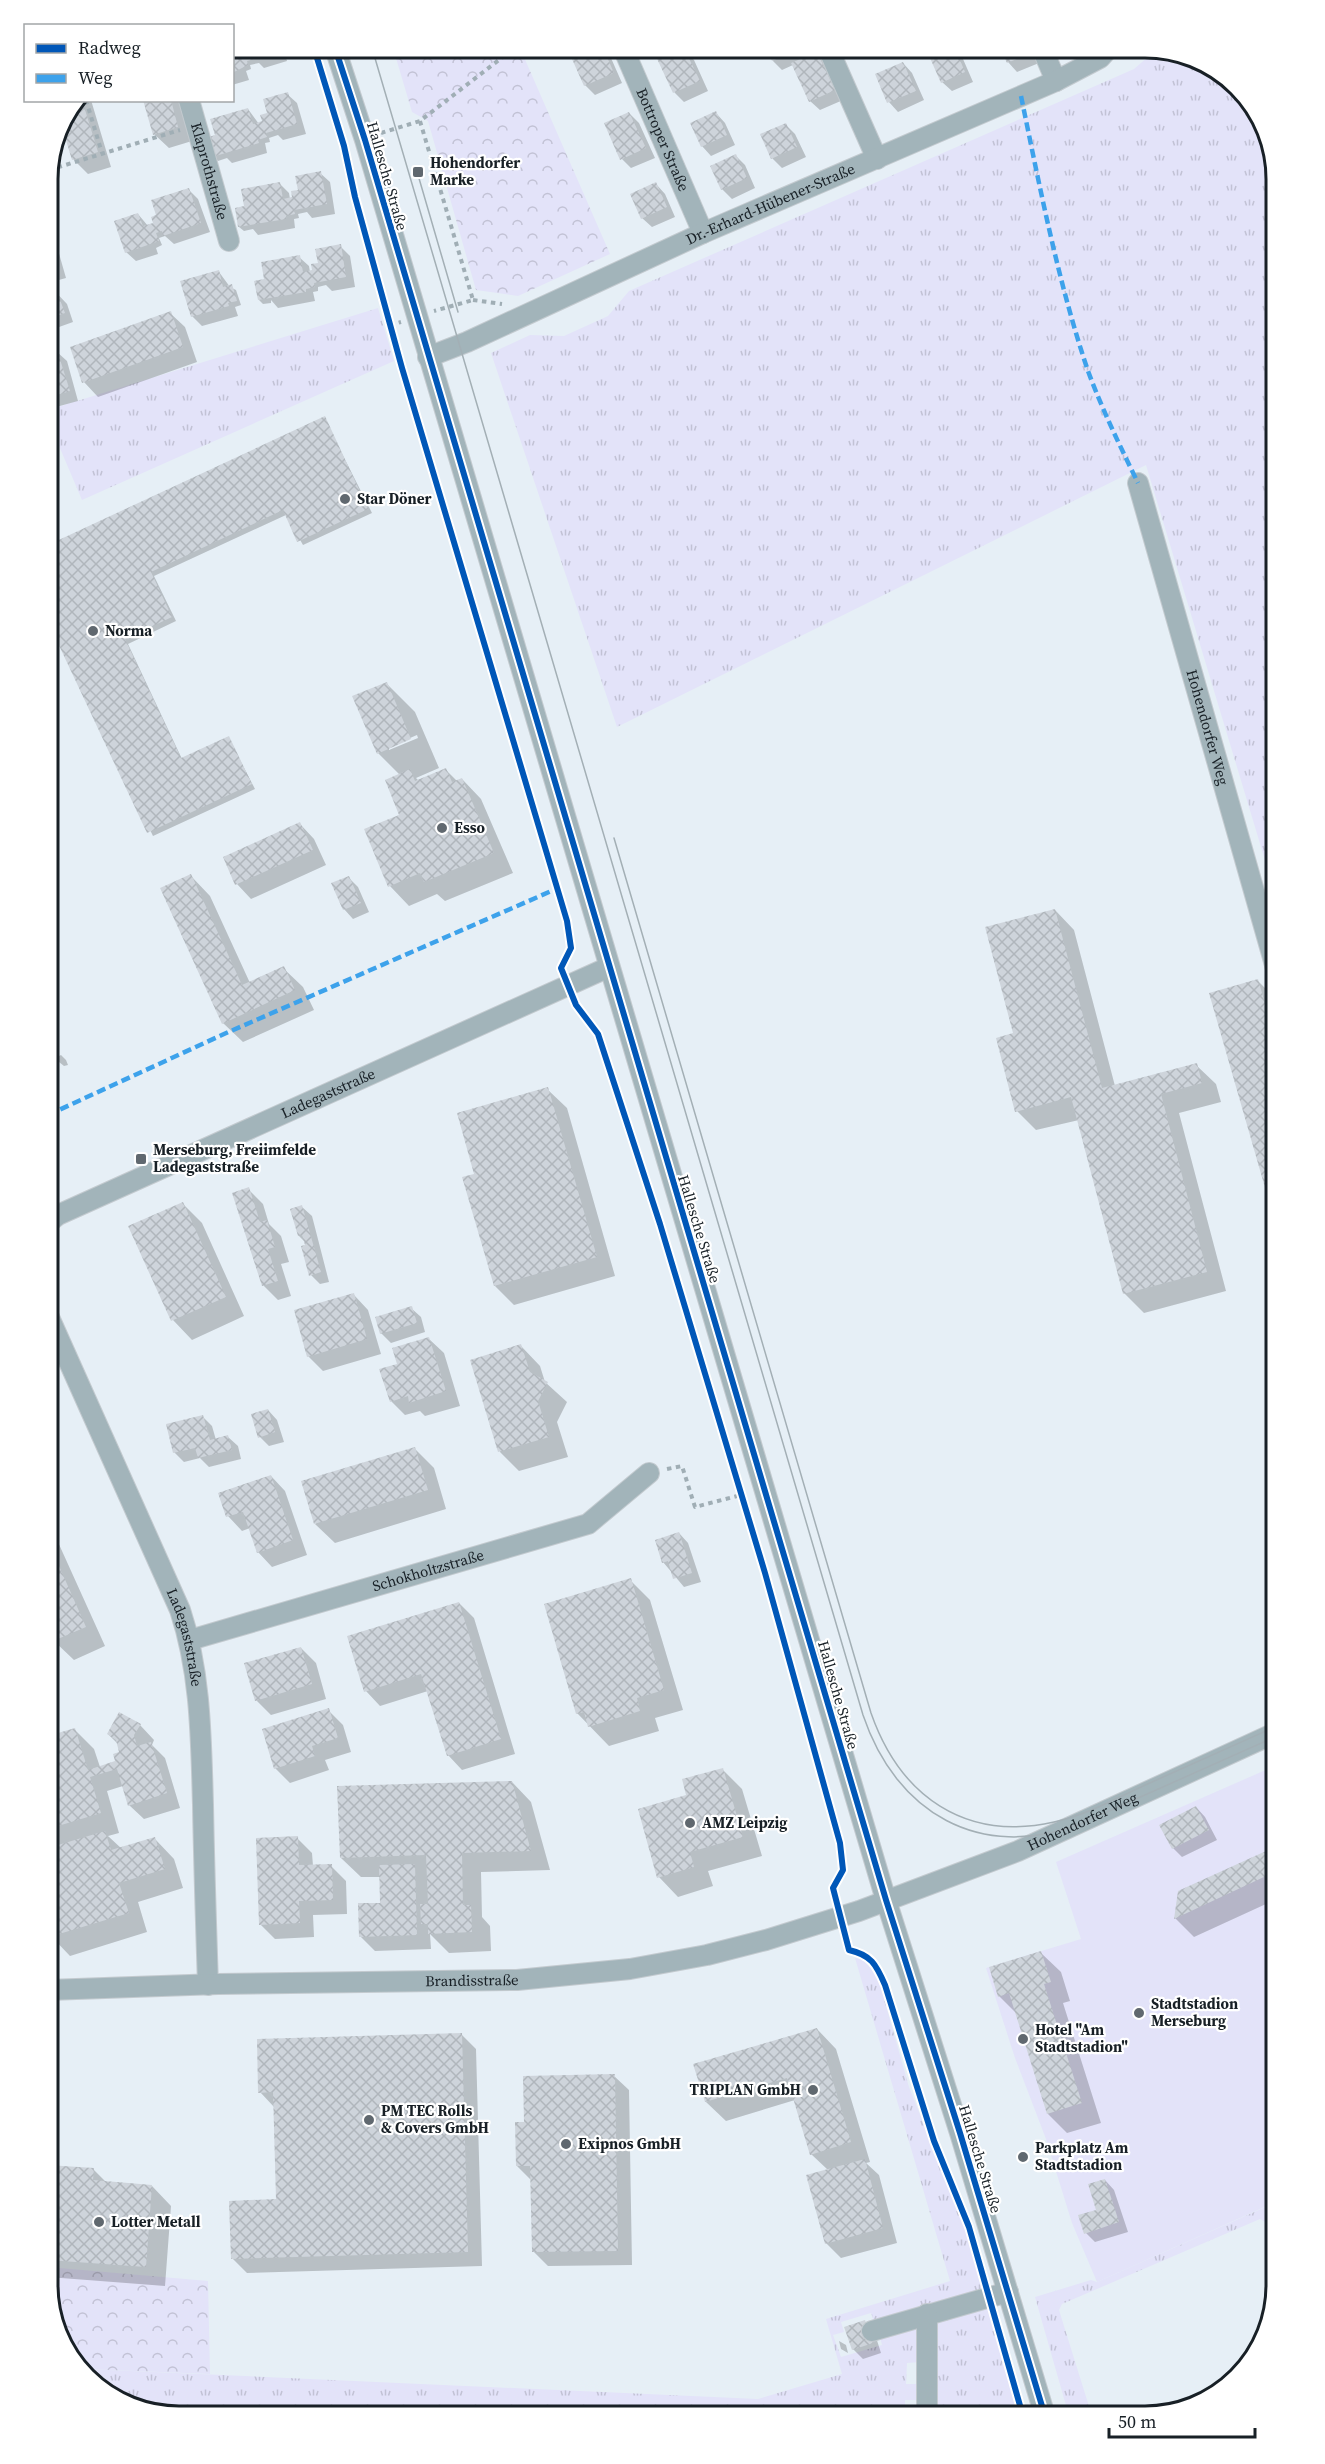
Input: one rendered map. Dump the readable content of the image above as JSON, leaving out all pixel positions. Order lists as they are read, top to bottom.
{
  "streets": {
    "street": [
      "Bottroper Straße",
      "Klaprothstraße",
      "Hallesche Straße",
      "Dr.-Erhard-Hübener-Straße",
      "Hohendorfer Weg",
      "Ladegaststraße",
      "Schokholtzstraße",
      "Brandisstraße"
    ]
  },
  "crossings": [
    ["Bottroper Straße", "Dr.-Erhard-Hübener-Straße"],
    ["Hallesche Straße", "Dr.-Erhard-Hübener-Straße"],
    ["Hallesche Straße", "Hohendorfer Weg"],
    ["Hallesche Straße", "Ladegaststraße"],
    ["Hallesche Straße", "Brandisstraße"],
    ["Hohendorfer Weg", "Brandisstraße"],
    ["Ladegaststraße", "Schokholtzstraße"],
    ["Ladegaststraße", "Brandisstraße"]
  ],
  "places": {
    "transit": ["Hohendorfer Marke", "Merseburg, Freiimfelde Ladegaststraße"],
    "other": [
      "Star Döner",
      "Norma",
      "Esso",
      "AMZ Leipzig",
      "Stadtstadion Merseburg",
      "Hotel \"Am Stadtstadion\"",
      "TRIPLAN GmbH",
      "PM TEC Rolls & Covers GmbH",
      "Exipnos GmbH",
      "Parkplatz Am Stadtstadion",
      "Lotter Metall"
    ]
  },
  "legend": ["Radweg", "Weg"],
  "scale_bar": "50 m"
}
